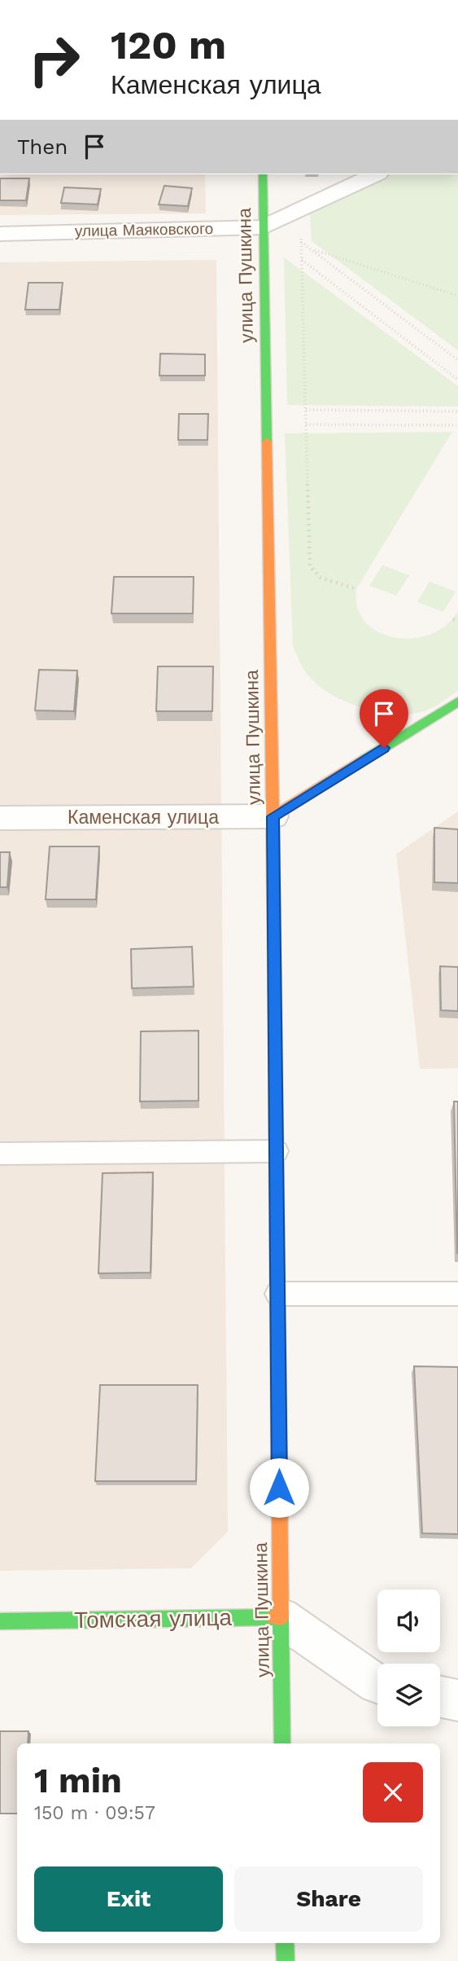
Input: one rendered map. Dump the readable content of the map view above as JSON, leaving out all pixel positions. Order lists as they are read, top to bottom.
{
  "streets": {
    "main road": ["улица Пушкина", "Томская улица"],
    "street": ["улица Маяковского", "Каменская улица"]
  },
  "crossings": [
    ["улица Маяковского", "улица Пушкина"],
    ["улица Пушкина", "Каменская улица"],
    ["улица Пушкина", "Томская улица"]
  ],
  "page": {
    "turn": ["120 m", "Каменская улица"],
    "then": "Then",
    "heading": ["1 min", "150 m · 09:57"],
    "buttons": ["Exit", "Share"]
  }
}
